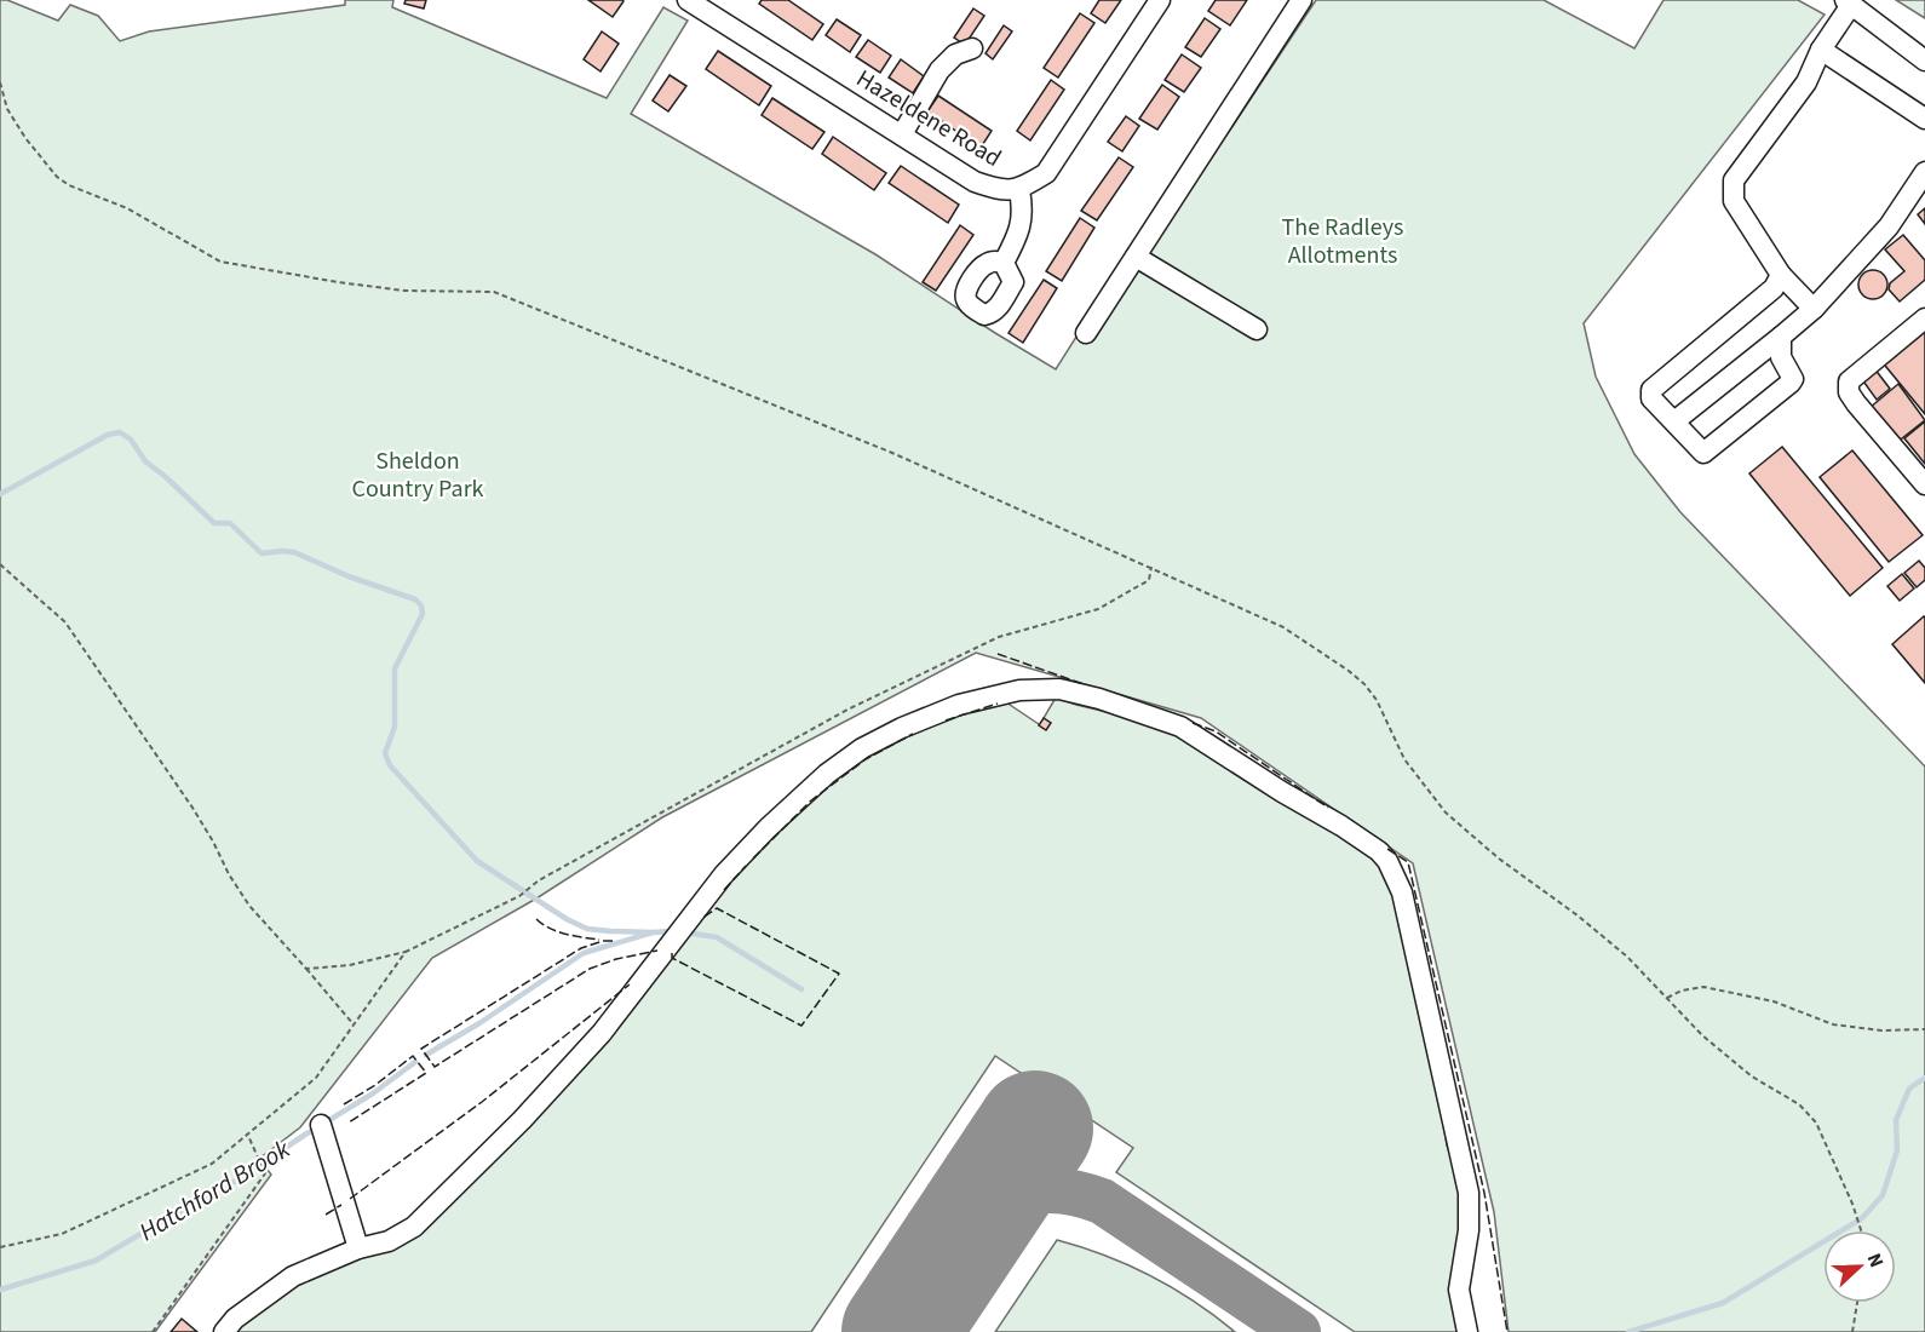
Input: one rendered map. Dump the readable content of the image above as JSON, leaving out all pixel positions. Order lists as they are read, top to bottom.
{
  "streets": {
    "street": ["Hazeldene Road"]
  },
  "water": ["Hatchford Brook"],
  "parks": ["The Radleys Allotments", "Sheldon Country Park"],
  "north": "right"
}
